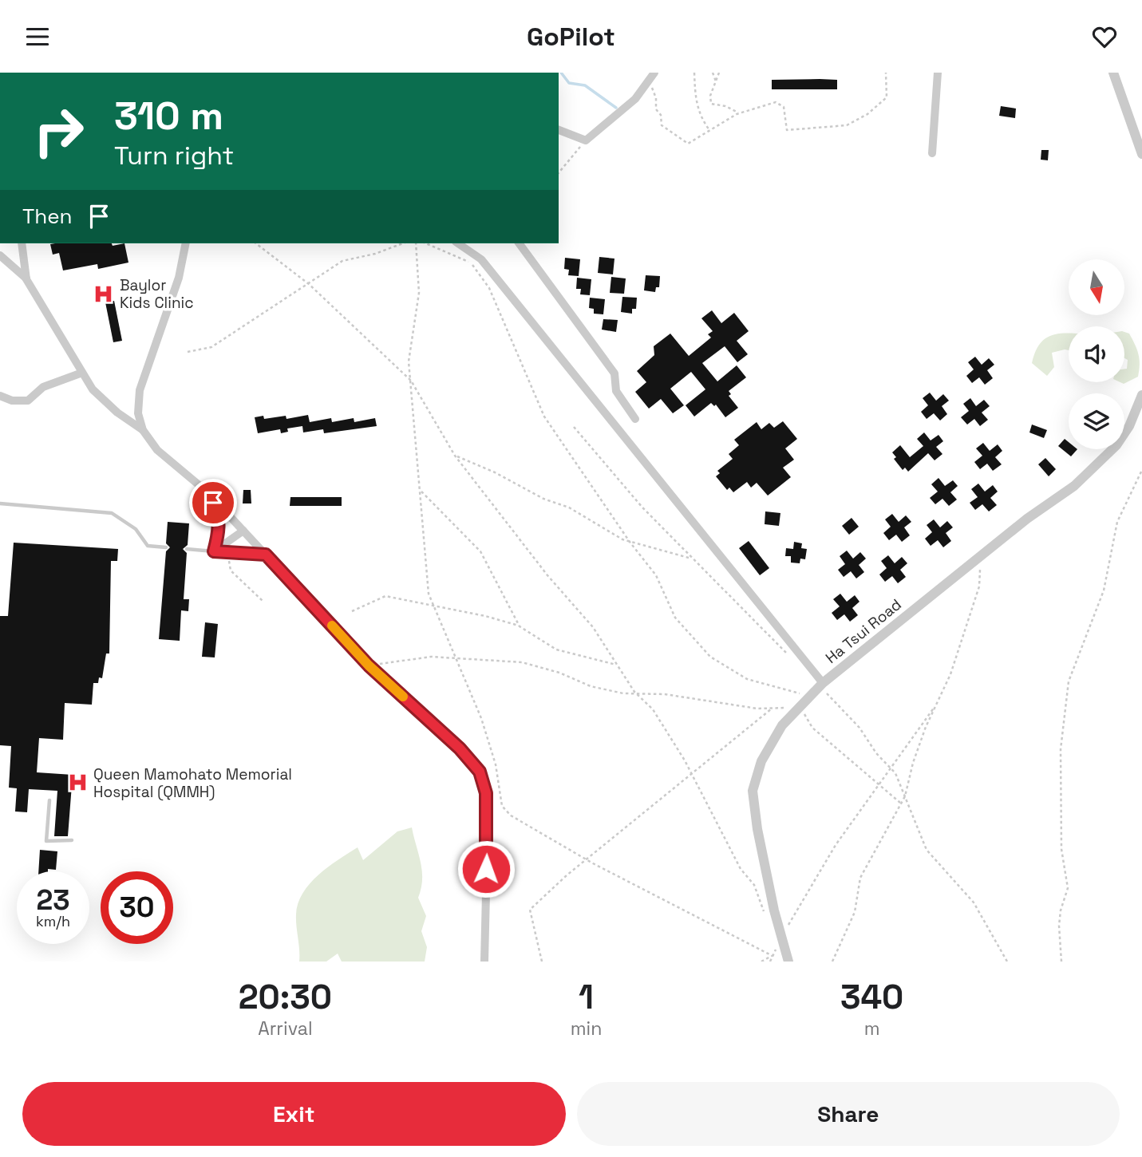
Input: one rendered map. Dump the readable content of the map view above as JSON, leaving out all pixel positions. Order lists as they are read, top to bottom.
{
  "streets": {
    "street": ["Ha Tsui Road"]
  },
  "places": {
    "hospital": ["Baylor Kids Clinic", "Queen Mamohato Memorial Hospital (QMMH)"]
  },
  "north": "bottom",
  "page": {
    "header": "GoPilot",
    "turn": ["310 m", "Turn right"],
    "then": "Then",
    "speed": "23 km/h",
    "limit": "30",
    "eta": [
      "20:30",
      "Arrival",
      "1",
      "min",
      "340",
      "m"
    ],
    "buttons": ["Exit", "Share"]
  }
}
